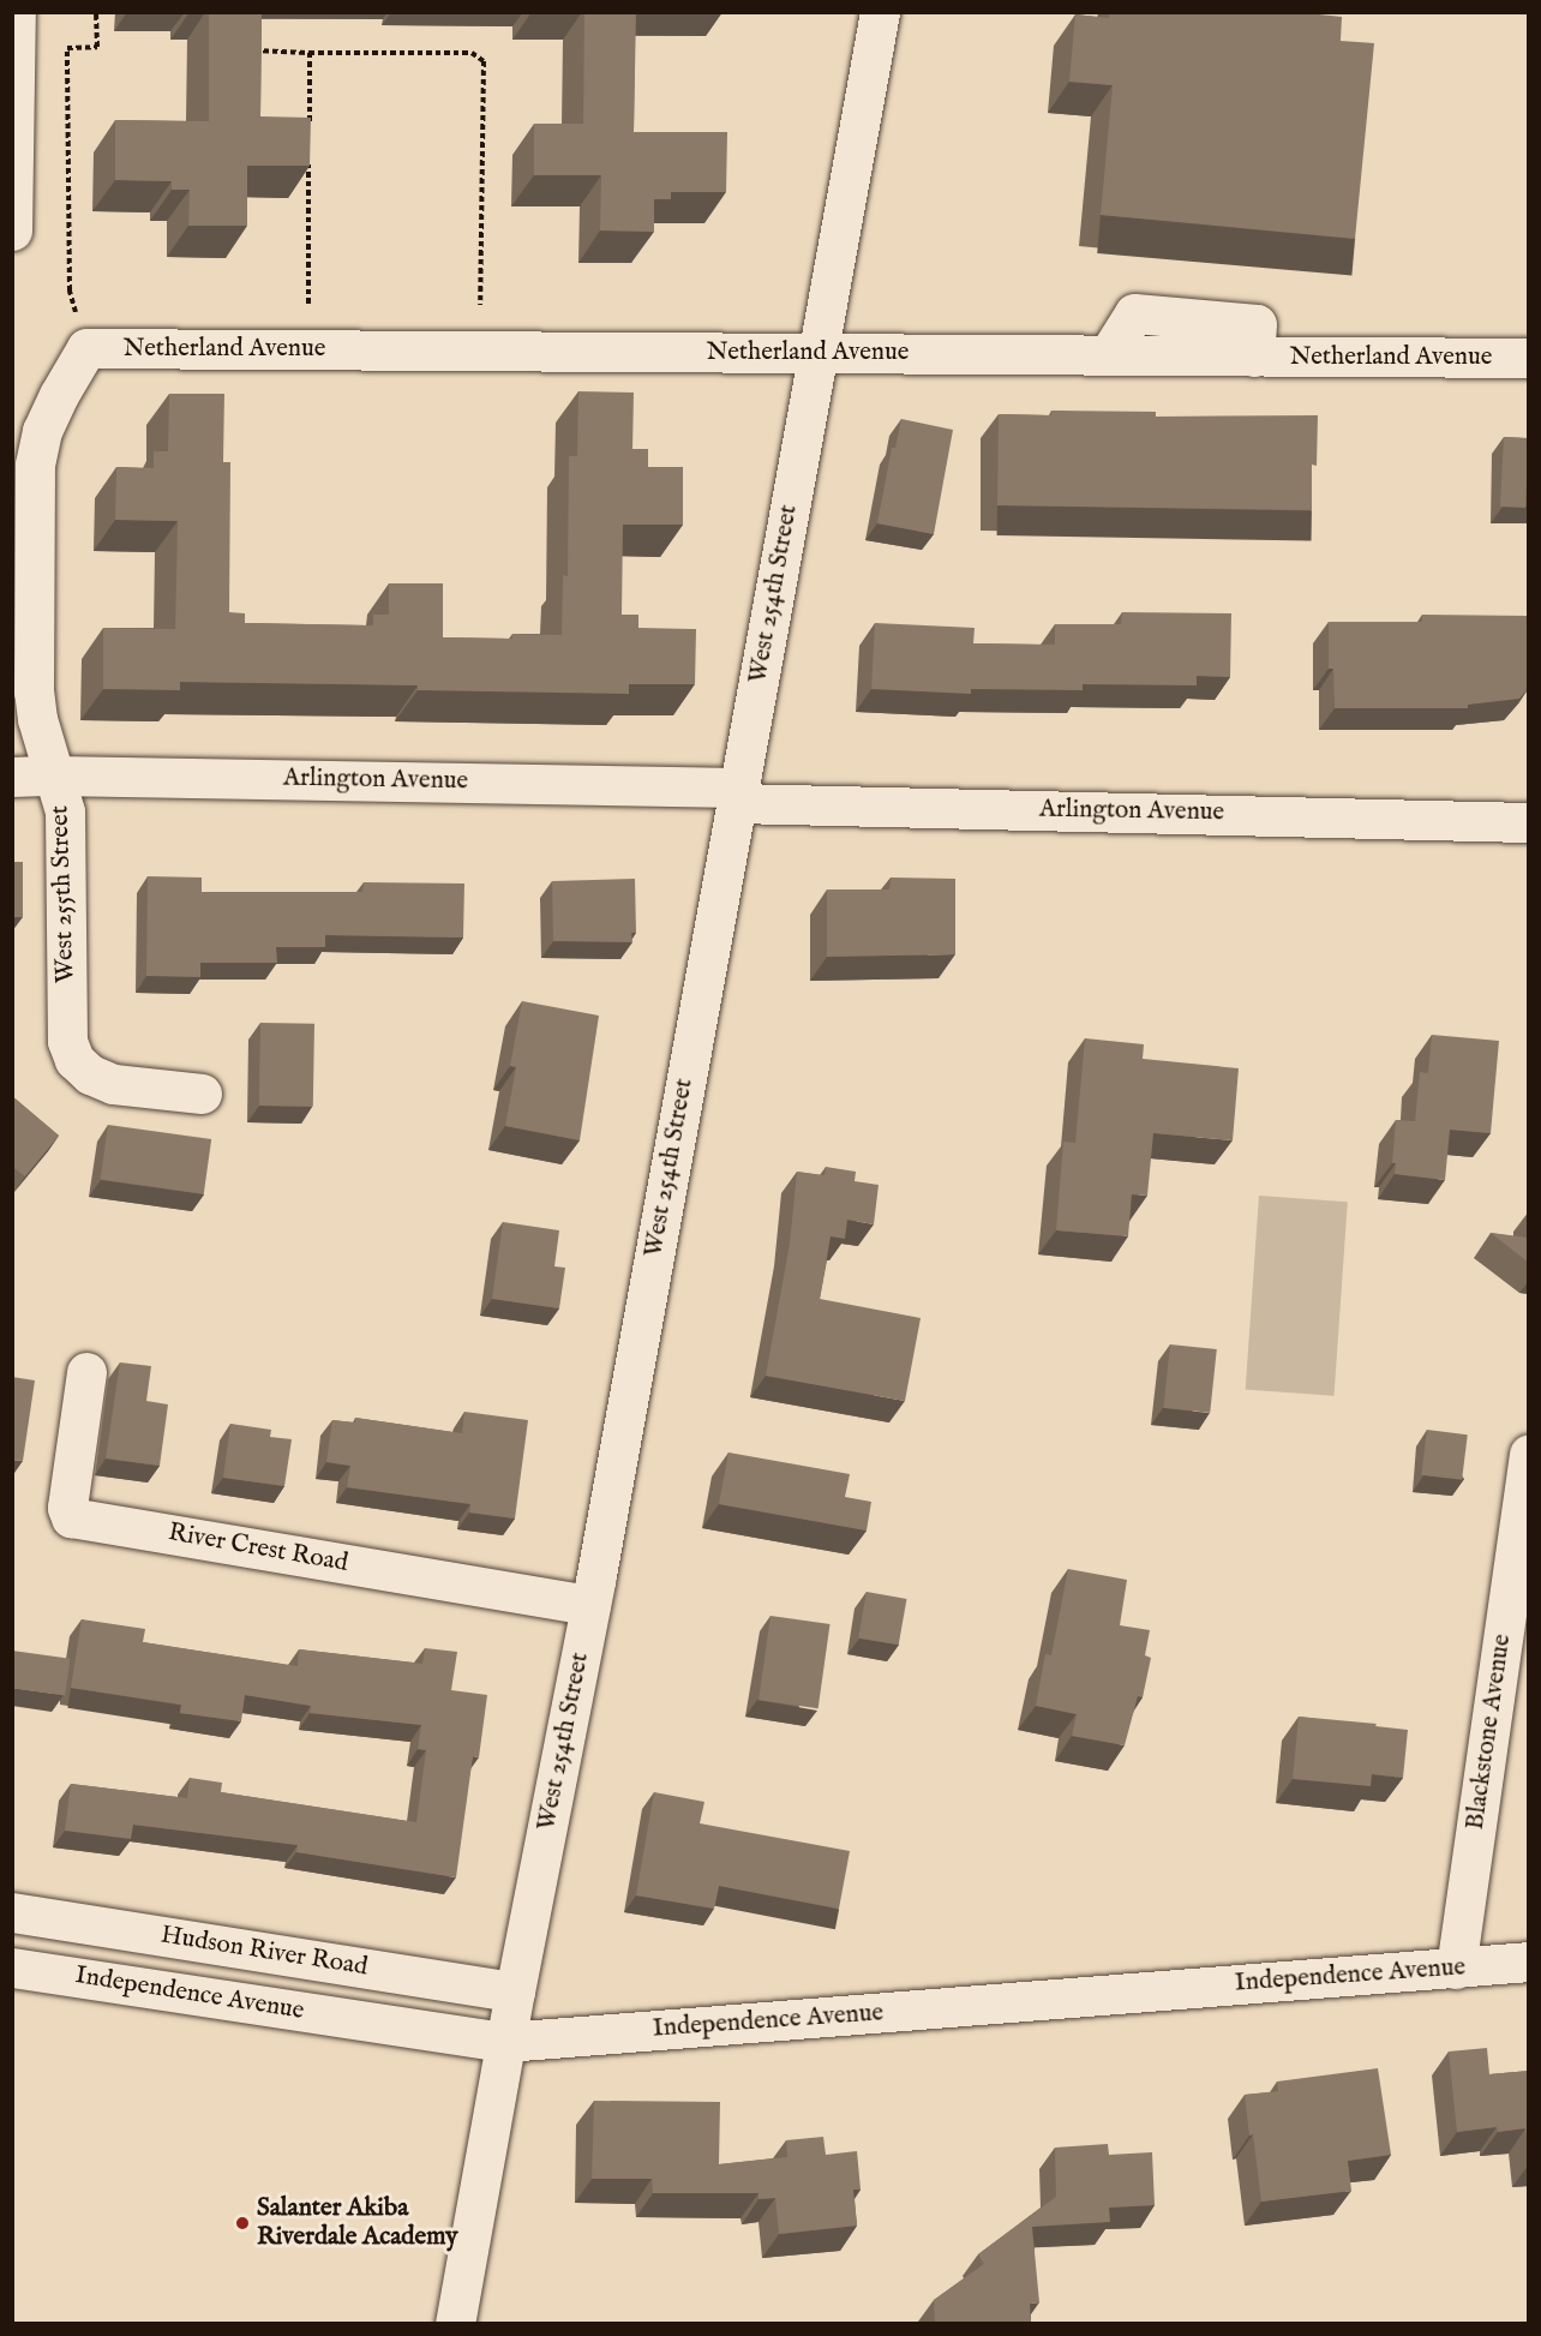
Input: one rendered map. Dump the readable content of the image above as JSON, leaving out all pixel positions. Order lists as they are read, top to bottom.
{
  "streets": {
    "street": [
      "Netherland Avenue",
      "West 254th Street",
      "Arlington Avenue",
      "West 255th Street",
      "River Crest Road",
      "Blackstone Avenue",
      "Hudson River Road",
      "Independence Avenue"
    ]
  },
  "crossings": [
    ["Netherland Avenue", "West 254th Street"],
    ["Netherland Avenue", "West 255th Street"],
    ["West 254th Street", "Arlington Avenue"],
    ["West 254th Street", "River Crest Road"],
    ["West 254th Street", "Hudson River Road"],
    ["West 254th Street", "Independence Avenue"],
    ["Arlington Avenue", "West 255th Street"],
    ["Blackstone Avenue", "Independence Avenue"]
  ],
  "places": ["Salanter Akiba Riverdale Academy"]
}
